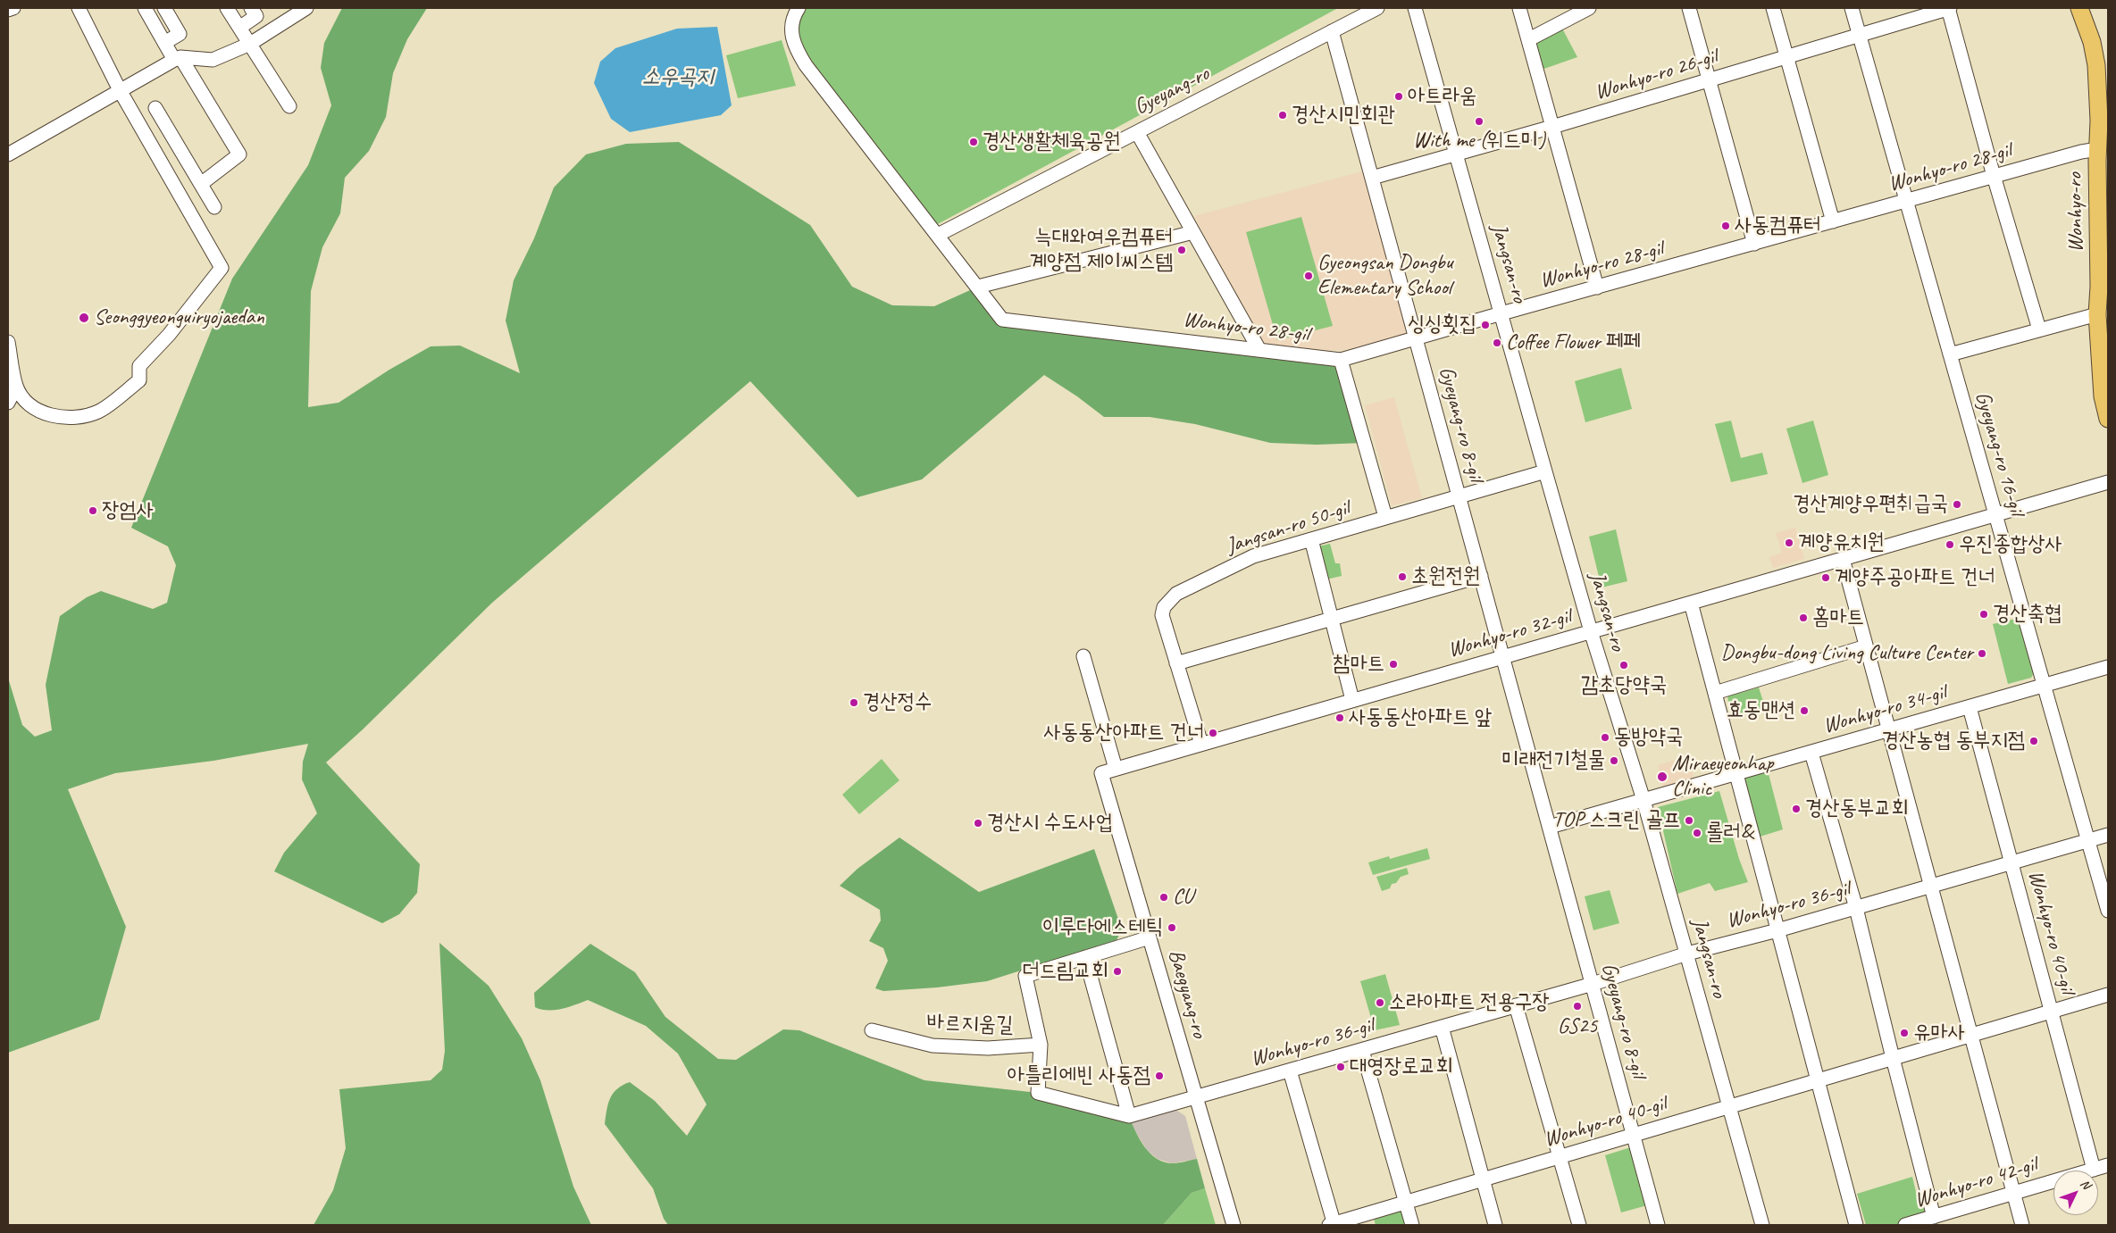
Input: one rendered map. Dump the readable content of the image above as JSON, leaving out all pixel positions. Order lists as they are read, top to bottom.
{
  "streets": {
    "main road": ["Wonhyo-ro"],
    "street": [
      "Wonhyo-ro 26-gil",
      "Gyeyang-ro",
      "Wonhyo-ro 28-gil",
      "Jangsan-ro",
      "Gyeyang-ro 8-gil",
      "Gyeyang-ro 16-gil",
      "Jangsan-ro 50-gil",
      "Wonhyo-ro 32-gil",
      "Wonhyo-ro 34-gil",
      "Wonhyo-ro 36-gil",
      "Wonhyo-ro 40-gil",
      "Baegyang-ro",
      "바르지움길",
      "Wonhyo-ro 42-gil"
    ]
  },
  "crossings": [
    ["Wonhyo-ro 26-gil", "Jangsan-ro"],
    ["Wonhyo-ro 26-gil", "Gyeyang-ro 8-gil"],
    ["Wonhyo-ro 26-gil", "Gyeyang-ro 16-gil"],
    ["Gyeyang-ro", "Wonhyo-ro 28-gil"],
    ["Gyeyang-ro", "Gyeyang-ro 8-gil"],
    ["Wonhyo-ro 28-gil", "Wonhyo-ro"],
    ["Wonhyo-ro 28-gil", "Jangsan-ro"],
    ["Wonhyo-ro 28-gil", "Gyeyang-ro 8-gil"],
    ["Wonhyo-ro 28-gil", "Gyeyang-ro 16-gil"],
    ["Jangsan-ro", "Jangsan-ro 50-gil"],
    ["Jangsan-ro", "Wonhyo-ro 32-gil"],
    ["Jangsan-ro", "Wonhyo-ro 34-gil"],
    ["Jangsan-ro", "Wonhyo-ro 36-gil"],
    ["Jangsan-ro", "Wonhyo-ro 40-gil"],
    ["Gyeyang-ro 8-gil", "Jangsan-ro 50-gil"],
    ["Gyeyang-ro 8-gil", "Wonhyo-ro 32-gil"],
    ["Gyeyang-ro 8-gil", "Wonhyo-ro 36-gil"],
    ["Gyeyang-ro 8-gil", "Wonhyo-ro 40-gil"],
    ["Gyeyang-ro 16-gil", "Wonhyo-ro 32-gil"],
    ["Gyeyang-ro 16-gil", "Wonhyo-ro 34-gil"],
    ["Gyeyang-ro 16-gil", "Wonhyo-ro 36-gil"],
    ["Jangsan-ro 50-gil", "Wonhyo-ro 32-gil"],
    ["Wonhyo-ro 32-gil", "Baegyang-ro"],
    ["Wonhyo-ro 34-gil", "Wonhyo-ro 36-gil"],
    ["Wonhyo-ro 34-gil", "Wonhyo-ro 40-gil"],
    ["Wonhyo-ro 36-gil", "Wonhyo-ro 40-gil"],
    ["Wonhyo-ro 36-gil", "Baegyang-ro"],
    ["Wonhyo-ro 40-gil", "Wonhyo-ro 42-gil"]
  ],
  "water": ["소우곡지"],
  "places": [
    "아트라움",
    "경산시민회관",
    "With me (위드미)",
    "경산생활체육공원",
    "사동컴퓨터",
    "늑대와여우컴퓨터 계양점 제이씨스템",
    "Gyeongsan Dongbu Elementary School",
    "Seonggyeonguiryojaedan",
    "싱싱횟집",
    "Coffee Flower 페페",
    "경산계양우편취급국",
    "장엄사",
    "계양유치원",
    "우진종합상사",
    "초원전원",
    "계양주공아파트 건너",
    "경산축협",
    "홈마트",
    "Dongbu-dong Living Culture Center",
    "참마트",
    "감초당약국",
    "경산정수",
    "효동맨션",
    "사동동산아파트 앞",
    "사동동산아파트 건너",
    "동방약국",
    "경산농협 동부지점",
    "미래전기철물",
    "Miraeyeonhap Clinic",
    "경산동부교회",
    "TOP 스크린 골프",
    "경산시 수도사업",
    "롤러&",
    "CU",
    "이루다에스테틱",
    "더드림교회",
    "소라아파트 전용구장",
    "GS25",
    "유마사",
    "대영장로교회",
    "아틀리에빈 사동점"
  ],
  "north": "top right"
}
